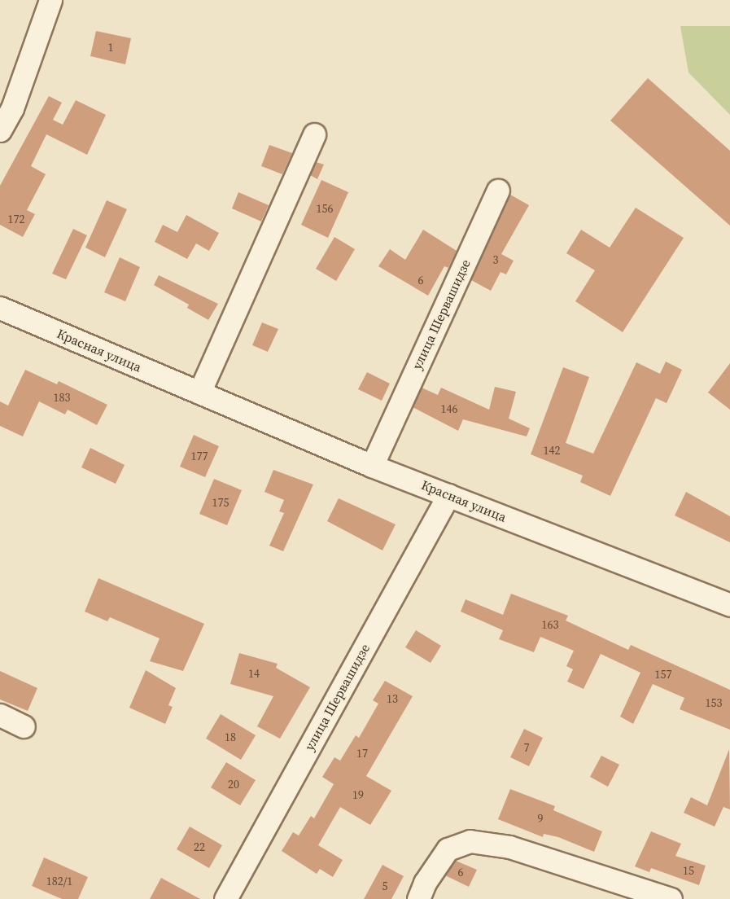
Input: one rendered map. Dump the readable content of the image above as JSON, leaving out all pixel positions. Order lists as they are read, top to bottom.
{
  "streets": {
    "street": ["улица Шервашидзе", "Красная улица"]
  },
  "crossings": [
    ["улица Шервашидзе", "Красная улица"]
  ],
  "house_numbers": [
    "1",
    "156",
    "172",
    "3",
    "6",
    "183",
    "146",
    "142",
    "177",
    "175",
    "163",
    "14",
    "157",
    "13",
    "153",
    "18",
    "7",
    "17",
    "20",
    "19",
    "9",
    "22",
    "15",
    "6",
    "182/1",
    "5"
  ]
}
